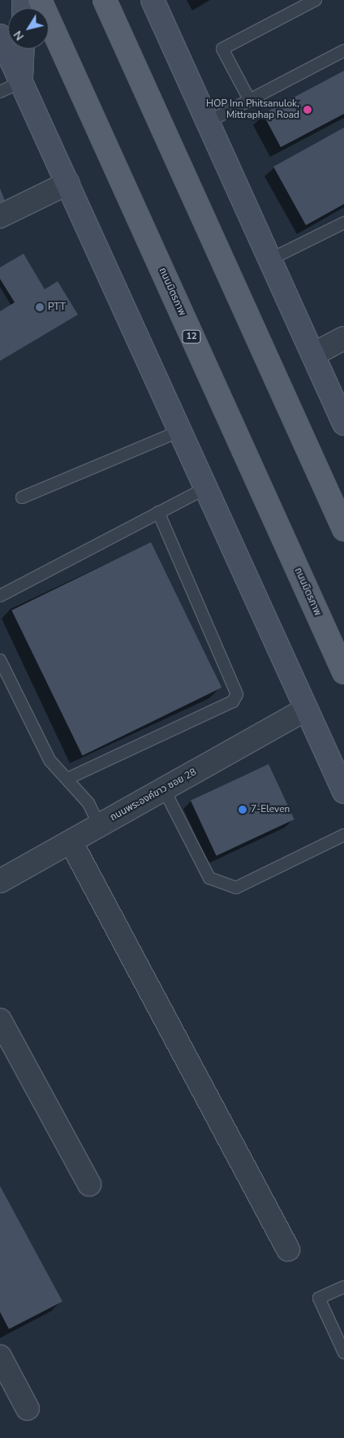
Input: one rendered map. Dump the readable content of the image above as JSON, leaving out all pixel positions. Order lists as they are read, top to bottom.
{
  "streets": {
    "main road": ["ถนนมิตรภาพ", "12"],
    "street": ["ถนนพระองค์ขาว ซอย 28"]
  },
  "places": ["HOP Inn Phitsanulok, Mittraphap Road", "PTT", "7-Eleven"],
  "north": "bottom left"
}
